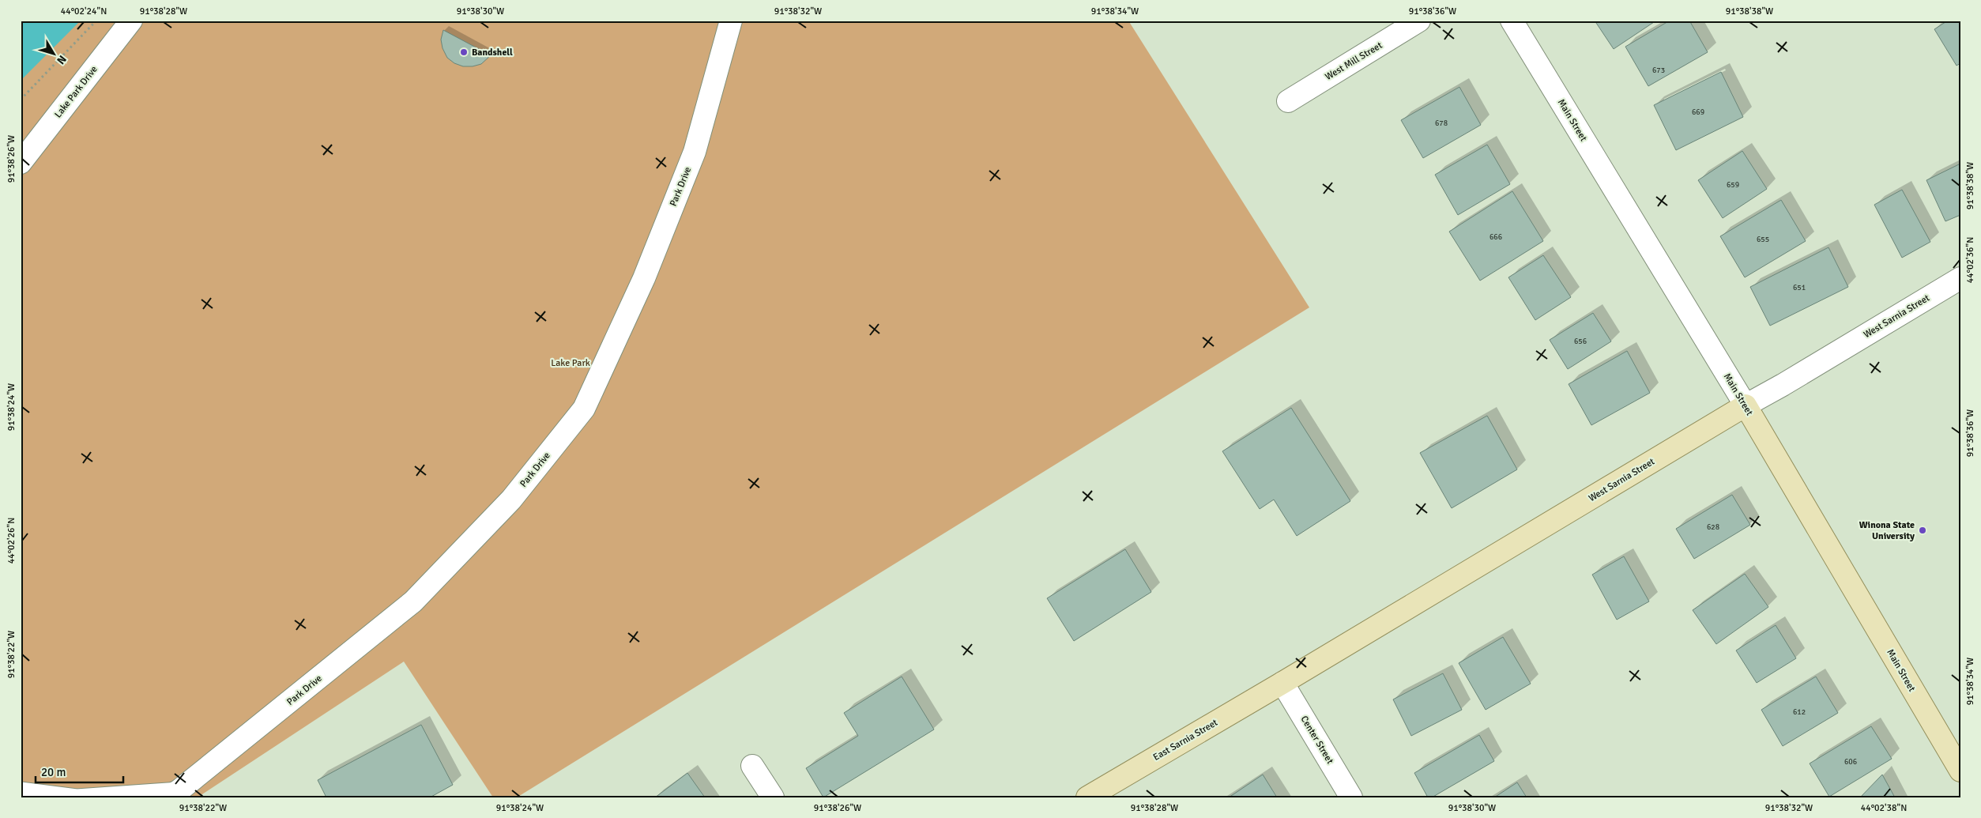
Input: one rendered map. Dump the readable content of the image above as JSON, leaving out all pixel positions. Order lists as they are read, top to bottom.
{
  "streets": {
    "main road": ["Main Street", "West Sarnia Street", "East Sarnia Street"],
    "street": [
      "West Mill Street",
      "Lake Park Drive",
      "Park Drive",
      "Center Street"
    ]
  },
  "crossings": [
    ["Main Street", "West Sarnia Street"],
    ["West Sarnia Street", "East Sarnia Street"],
    ["West Sarnia Street", "Center Street"],
    ["East Sarnia Street", "Center Street"]
  ],
  "parks": ["Lake Park"],
  "places": ["Bandshell", "Winona State University"],
  "house_numbers": [
    "673",
    "669",
    "678",
    "659",
    "666",
    "655",
    "651",
    "656",
    "628",
    "612",
    "606"
  ],
  "scale_bar": "20 m",
  "north": "bottom right",
  "coordinates": [
    "44°02'24\"N",
    "91°38'28\"W",
    "91°38'30\"W",
    "91°38'32\"W",
    "91°38'34\"W",
    "91°38'36\"W",
    "91°38'38\"W",
    "91°38'26\"W",
    "44°02'36\"N",
    "91°38'24\"W",
    "44°02'26\"N",
    "91°38'22\"W",
    "44°02'38\"N"
  ]
}
